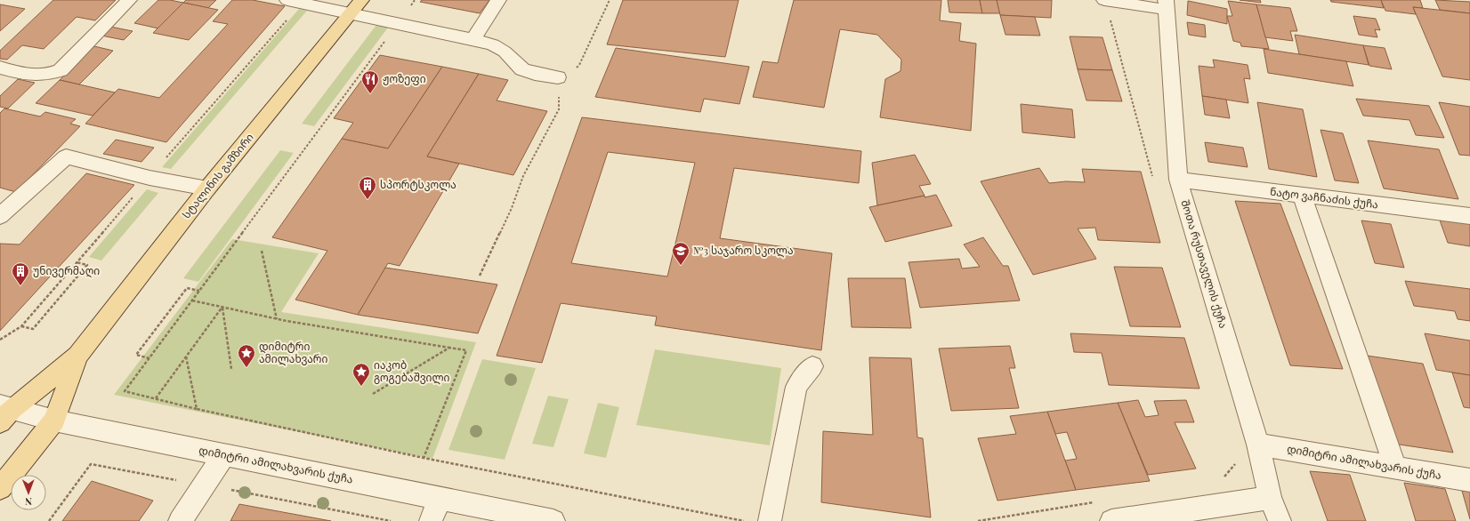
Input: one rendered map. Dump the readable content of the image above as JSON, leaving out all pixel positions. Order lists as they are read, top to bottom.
{
  "streets": {
    "main road": ["სტალინის გამზირი"],
    "street": ["ნატო ვაჩნაძის ქუჩა", "შოთა რუსთაველის ქუჩა", "დიმიტრი ამილახვარის ქუჩა"]
  },
  "crossings": [
    ["სტალინის გამზირი", "დიმიტრი ამილახვარის ქუჩა"],
    ["ნატო ვაჩნაძის ქუჩა", "შოთა რუსთაველის ქუჩა"],
    ["შოთა რუსთაველის ქუჩა", "დიმიტრი ამილახვარის ქუჩა"]
  ],
  "places": {
    "restaurant": ["ჟოზეფი"],
    "building": ["სპორტსკოლა", "უნივერმაღი"],
    "school or university": ["№3 საჯარო სკოლა"],
    "place": ["დიმიტრი ამილახვარი", "იაკობ გოგებაშვილი"]
  },
  "north": "bottom"
}
